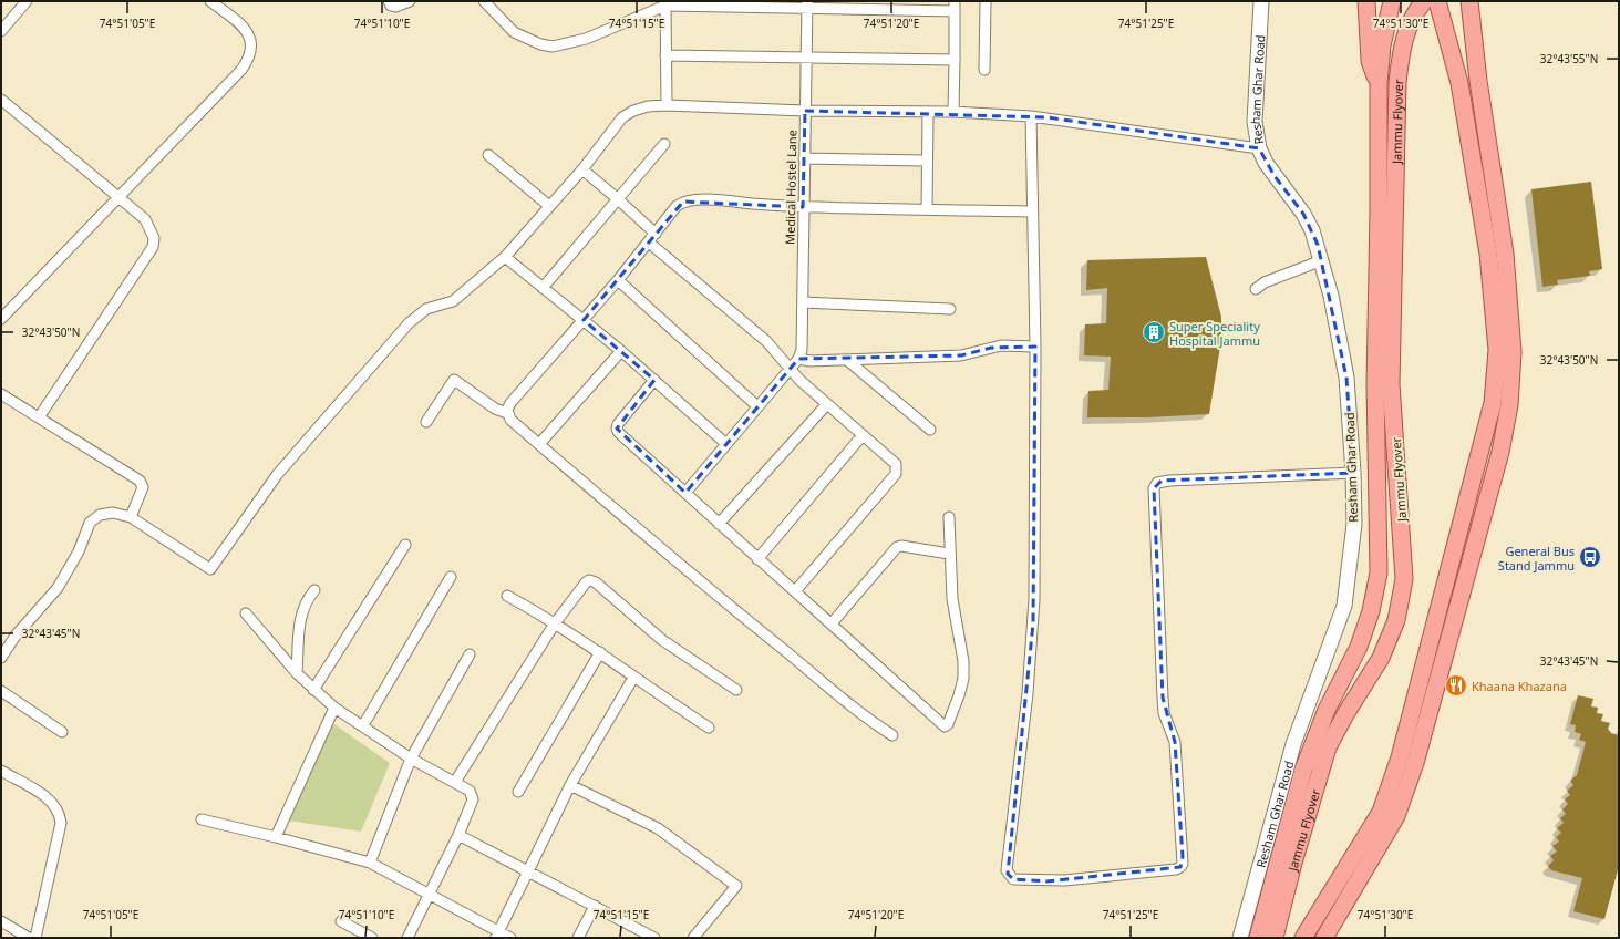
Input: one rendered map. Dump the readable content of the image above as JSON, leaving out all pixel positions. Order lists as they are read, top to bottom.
{
  "streets": {
    "main road": ["Jammu Flyover"],
    "street": ["Resham Ghar Road", "Medical Hostel Lane"]
  },
  "places": {
    "building": ["Super Speciality Hospital Jammu"],
    "bus stop": ["General Bus Stand Jammu"],
    "restaurant": ["Khaana Khazana"]
  },
  "coordinates": [
    "74°51'05\"E",
    "74°51'10\"E",
    "74°51'15\"E",
    "74°51'20\"E",
    "74°51'25\"E",
    "74°51'30\"E",
    "32°43'55\"N",
    "32°43'50\"N",
    "32°43'45\"N"
  ]
}
